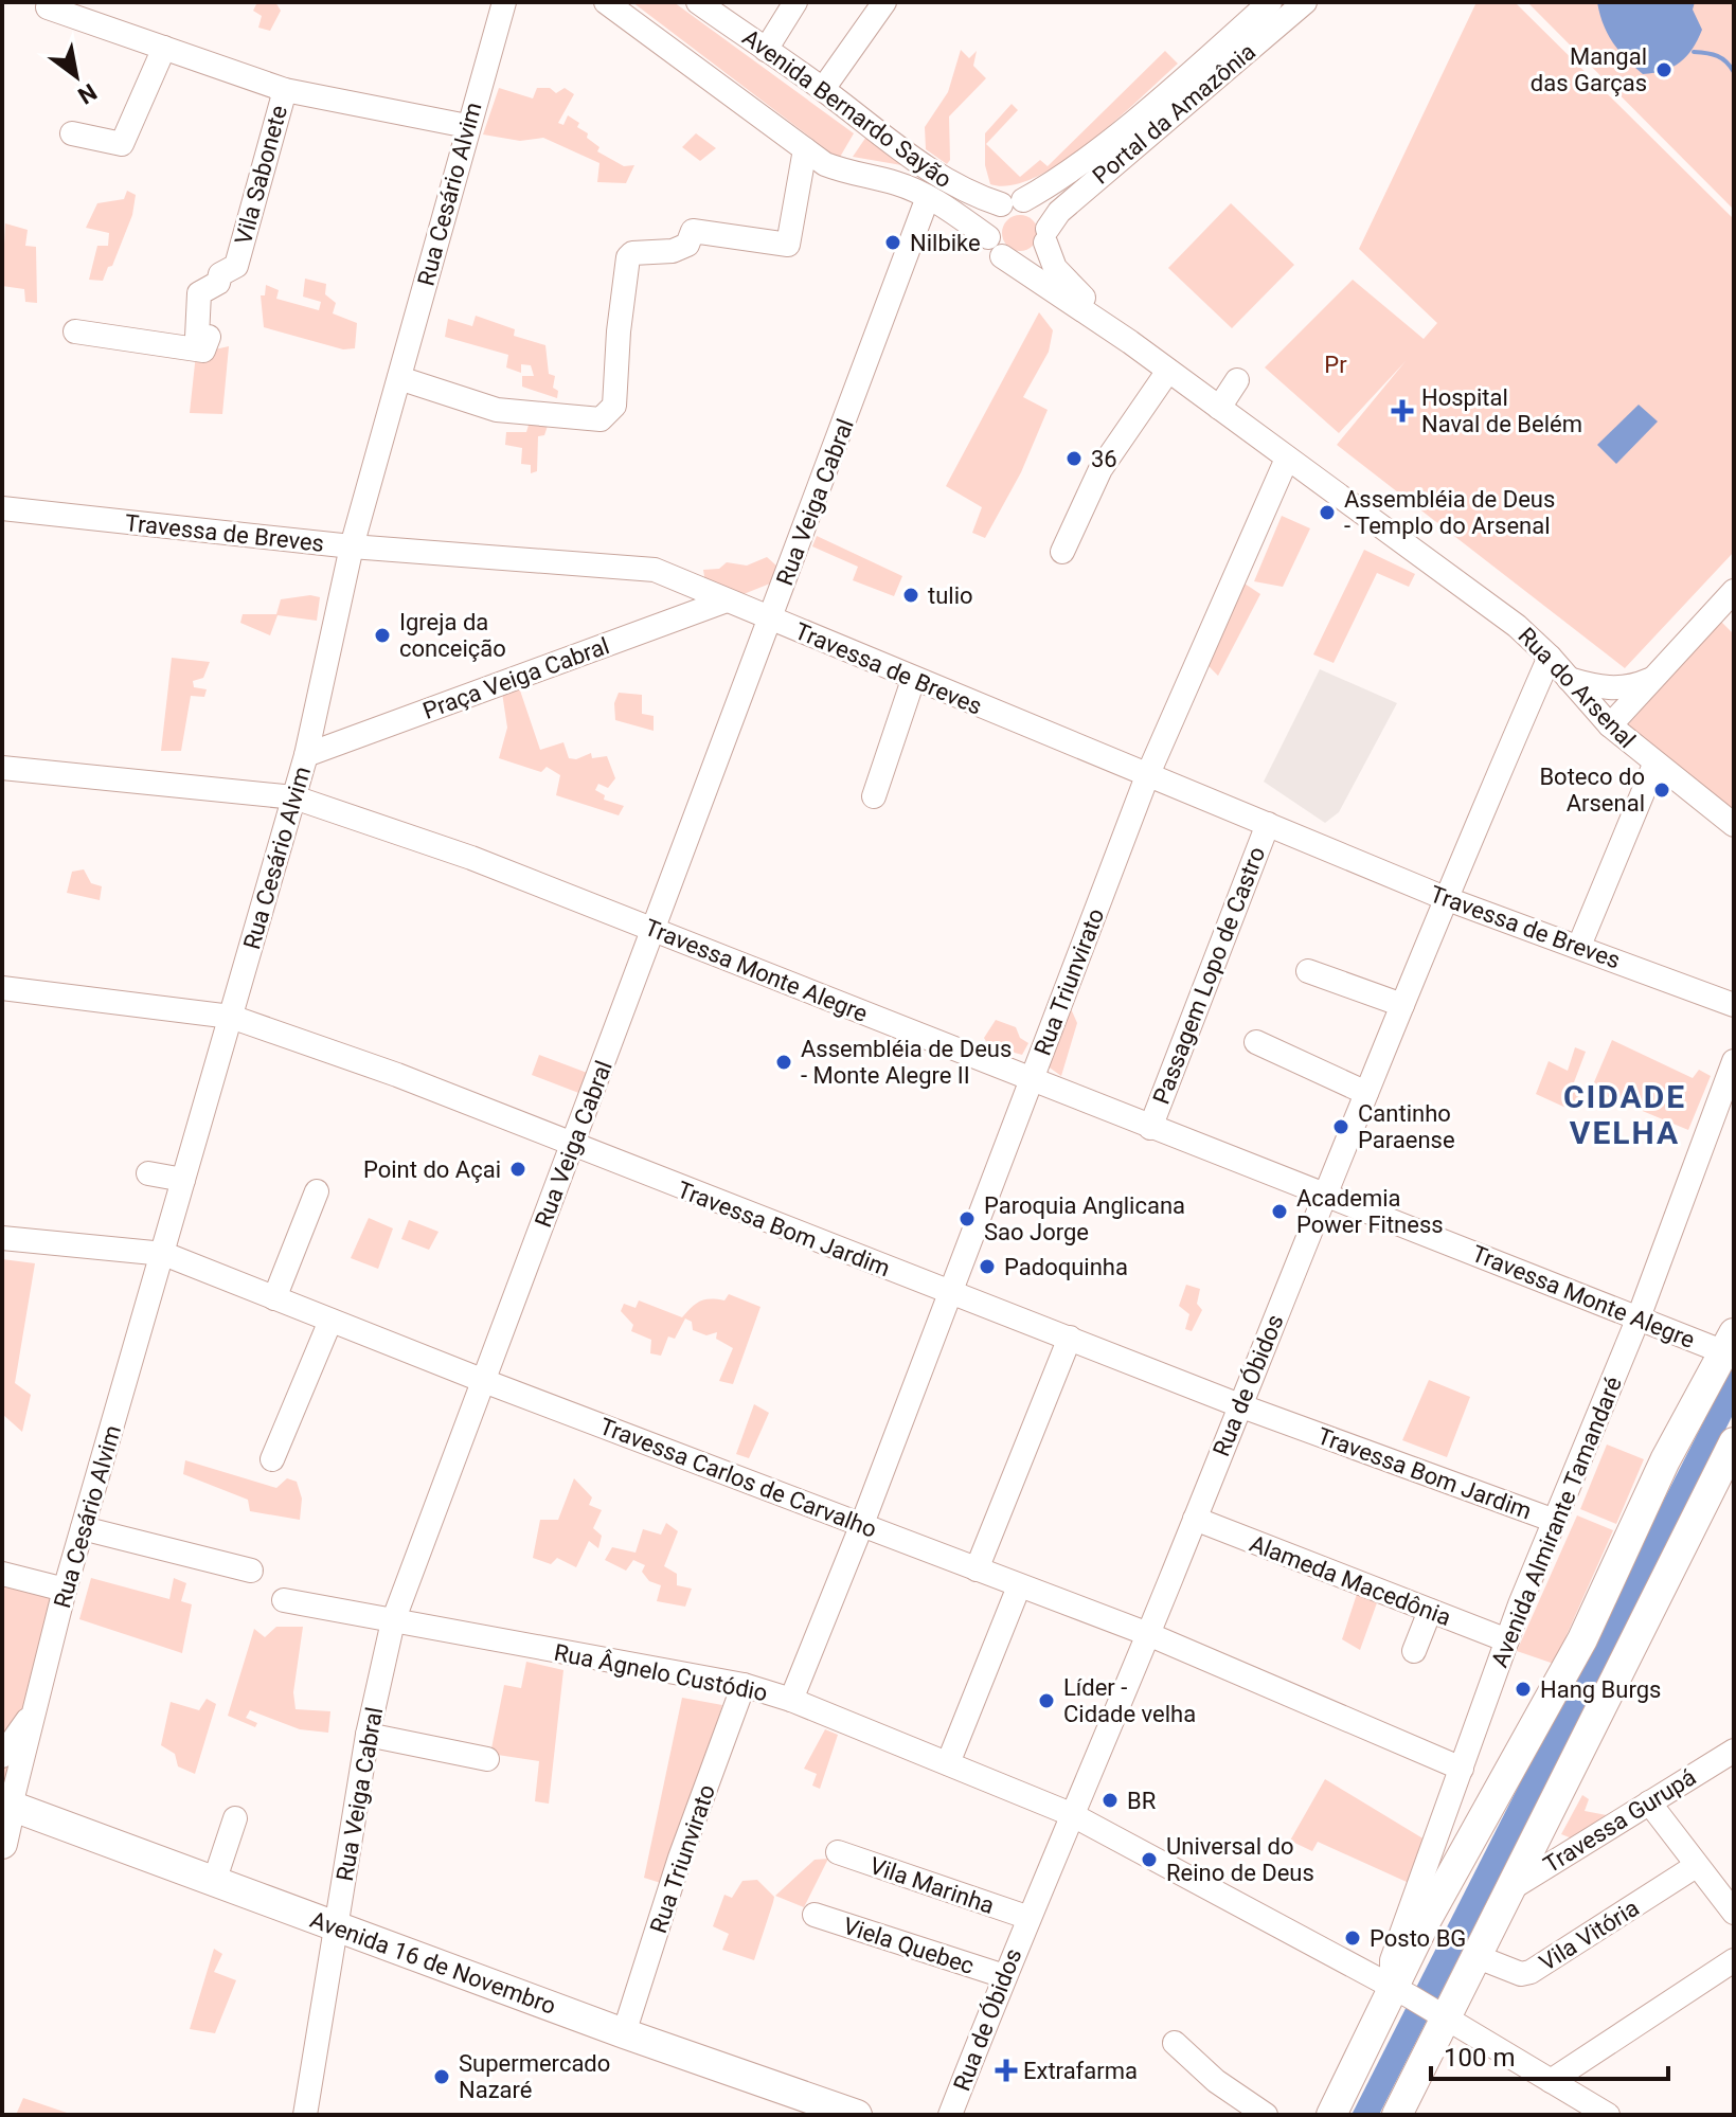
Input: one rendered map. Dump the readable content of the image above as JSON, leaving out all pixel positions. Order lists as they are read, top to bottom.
{
  "streets": {
    "main road": ["Avenida Almirante Tamandaré", "Avenida 16 de Novembro"],
    "street": [
      "Avenida Bernardo Sayão",
      "Portal da Amazônia",
      "Vila Sabonete",
      "Rua Cesário Alvim",
      "Rua Veiga Cabral",
      "Travessa de Breves",
      "Praça Veiga Cabral",
      "Rua do Arsenal",
      "Travessa Monte Alegre",
      "Passagem Lopo de Castro",
      "Rua Triunvirato",
      "Travessa Bom Jardim",
      "Rua de Óbidos",
      "Travessa Carlos de Carvalho",
      "Alameda Macedônia",
      "Rua Âgnelo Custódio",
      "Travessa Gurupá",
      "Vila Marinha",
      "Vila Vitória",
      "Viela Quebec"
    ]
  },
  "crossings": [
    ["Avenida Bernardo Sayão", "Portal da Amazônia"],
    ["Avenida Bernardo Sayão", "Rua Veiga Cabral"],
    ["Avenida Bernardo Sayão", "Rua do Arsenal"],
    ["Portal da Amazônia", "Rua do Arsenal"],
    ["Rua Cesário Alvim", "Travessa de Breves"],
    ["Rua Cesário Alvim", "Praça Veiga Cabral"],
    ["Rua Cesário Alvim", "Travessa Monte Alegre"],
    ["Rua Cesário Alvim", "Travessa Bom Jardim"],
    ["Rua Cesário Alvim", "Travessa Carlos de Carvalho"],
    ["Rua Cesário Alvim", "Avenida 16 de Novembro"],
    ["Rua Veiga Cabral", "Travessa de Breves"],
    ["Rua Veiga Cabral", "Travessa Monte Alegre"],
    ["Rua Veiga Cabral", "Travessa Bom Jardim"],
    ["Rua Veiga Cabral", "Travessa Carlos de Carvalho"],
    ["Rua Veiga Cabral", "Rua Âgnelo Custódio"],
    ["Rua Veiga Cabral", "Avenida 16 de Novembro"],
    ["Travessa de Breves", "Praça Veiga Cabral"],
    ["Travessa de Breves", "Passagem Lopo de Castro"],
    ["Travessa de Breves", "Rua Triunvirato"],
    ["Travessa de Breves", "Rua de Óbidos"],
    ["Rua do Arsenal", "Rua Triunvirato"],
    ["Rua do Arsenal", "Rua de Óbidos"],
    ["Travessa Monte Alegre", "Passagem Lopo de Castro"],
    ["Travessa Monte Alegre", "Rua Triunvirato"],
    ["Travessa Monte Alegre", "Rua de Óbidos"],
    ["Travessa Monte Alegre", "Avenida Almirante Tamandaré"],
    ["Rua Triunvirato", "Travessa Bom Jardim"],
    ["Rua Triunvirato", "Travessa Carlos de Carvalho"],
    ["Rua Triunvirato", "Rua Âgnelo Custódio"],
    ["Rua Triunvirato", "Avenida 16 de Novembro"],
    ["Travessa Bom Jardim", "Rua de Óbidos"],
    ["Travessa Bom Jardim", "Avenida Almirante Tamandaré"],
    ["Rua de Óbidos", "Travessa Carlos de Carvalho"],
    ["Rua de Óbidos", "Alameda Macedônia"],
    ["Rua de Óbidos", "Rua Âgnelo Custódio"],
    ["Rua de Óbidos", "Vila Marinha"],
    ["Rua de Óbidos", "Viela Quebec"],
    ["Travessa Carlos de Carvalho", "Avenida Almirante Tamandaré"],
    ["Avenida Almirante Tamandaré", "Alameda Macedônia"],
    ["Avenida Almirante Tamandaré", "Rua Âgnelo Custódio"]
  ],
  "districts": ["CIDADE VELHA"],
  "parks": ["Pr"],
  "places": {
    "other": [
      "Mangal das Garças",
      "Nilbike",
      "36",
      "Assembléia de Deus - Templo do Arsenal",
      "tulio",
      "Igreja da conceição",
      "Boteco do Arsenal",
      "Assembléia de Deus - Monte Alegre II",
      "Cantinho Paraense",
      "Point do Açai",
      "Academia Power Fitness",
      "Paroquia Anglicana Sao Jorge",
      "Padoquinha",
      "Hang Burgs",
      "Líder - Cidade velha",
      "BR",
      "Universal do Reino de Deus",
      "Posto BG",
      "Supermercado Nazaré"
    ],
    "health": ["Hospital Naval de Belém", "Extrafarma"]
  },
  "scale_bar": "100 m",
  "north": "bottom right"
}
